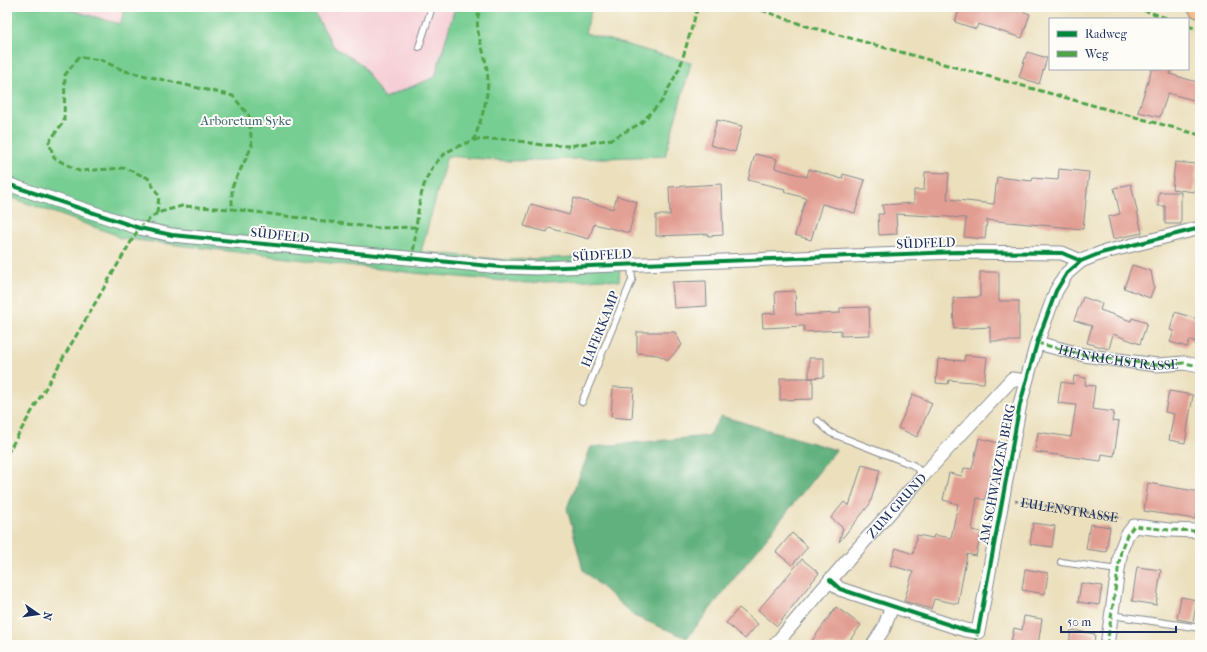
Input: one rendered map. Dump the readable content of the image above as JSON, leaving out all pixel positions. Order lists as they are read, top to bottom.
{
  "streets": {
    "street": [
      "SÜDFELD",
      "HEINRICHSTRASSE",
      "AM SCHWARZEN BERG",
      "ZUM GRUND",
      "EULENSTRASSE"
    ],
    "lane": ["HAFERKAMP"]
  },
  "crossings": [
    ["SÜDFELD", "HAFERKAMP"],
    ["SÜDFELD", "AM SCHWARZEN BERG"],
    ["HEINRICHSTRASSE", "AM SCHWARZEN BERG"],
    ["AM SCHWARZEN BERG", "ZUM GRUND"],
    ["AM SCHWARZEN BERG", "EULENSTRASSE"]
  ],
  "parks": ["Arboretum Syke"],
  "legend": ["Radweg", "Weg"],
  "scale_bar": "50 m",
  "north": "right"
}
